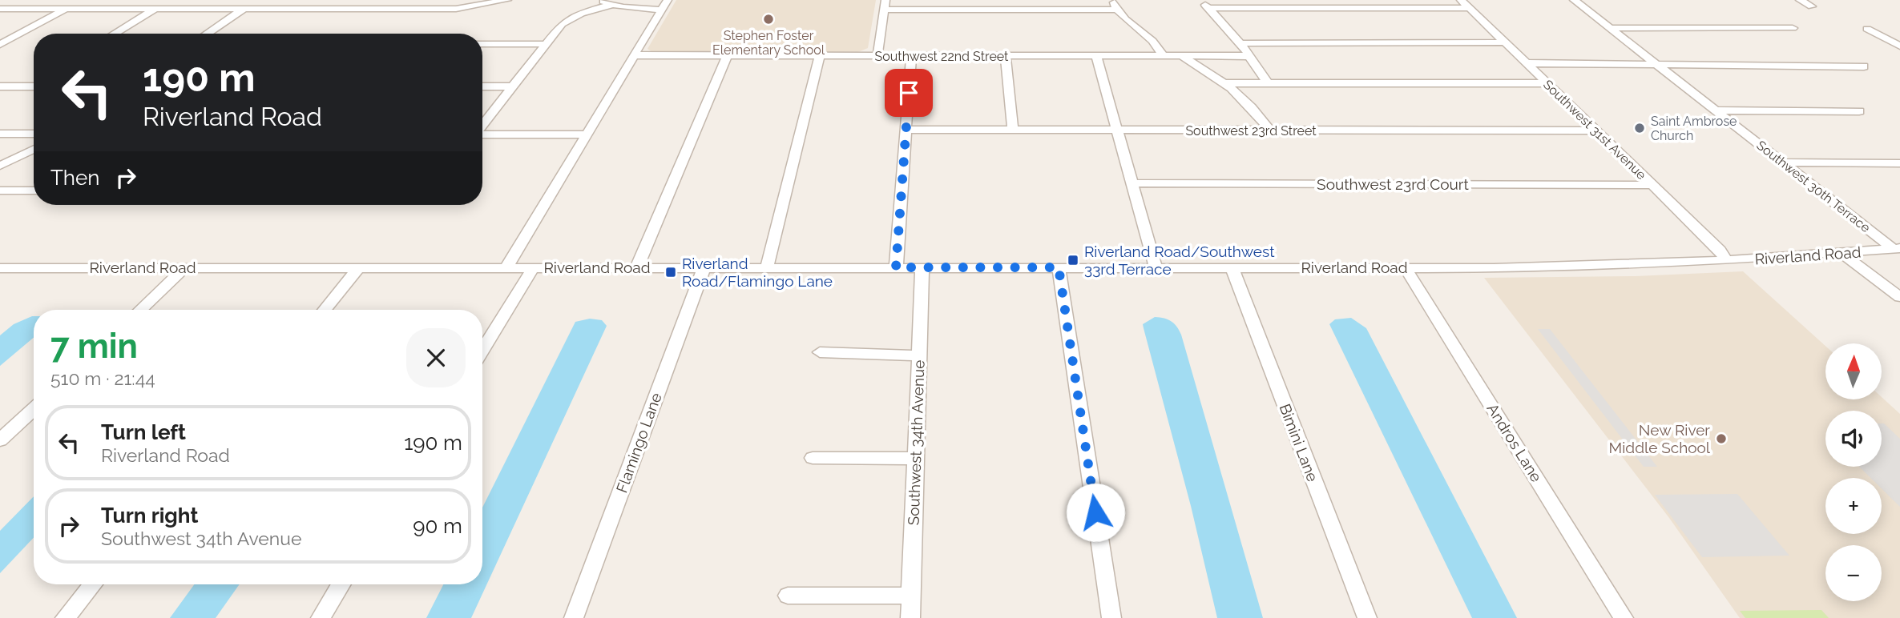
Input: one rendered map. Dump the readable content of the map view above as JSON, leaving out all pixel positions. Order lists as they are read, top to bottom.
{
  "streets": {
    "street": [
      "Southwest 22nd Street",
      "Southwest 31st Avenue",
      "Southwest 23rd Street",
      "Southwest 23rd Court",
      "Southwest 30th Terrace",
      "Riverland Road",
      "Flamingo Lane",
      "Southwest 34th Avenue",
      "Bimini Lane",
      "Andros Lane"
    ]
  },
  "crossings": [
    ["Southwest 31st Avenue", "Southwest 23rd Street"],
    ["Southwest 31st Avenue", "Southwest 23rd Court"],
    ["Southwest 31st Avenue", "Riverland Road"],
    ["Southwest 30th Terrace", "Riverland Road"],
    ["Riverland Road", "Flamingo Lane"],
    ["Riverland Road", "Southwest 34th Avenue"],
    ["Riverland Road", "Bimini Lane"],
    ["Riverland Road", "Andros Lane"]
  ],
  "places": {
    "other": ["Stephen Foster Elementary School", "Saint Ambrose Church", "New River Middle School"],
    "transit": ["Riverland Road/Southwest 33rd Terrace", "Riverland Road/Flamingo Lane"]
  },
  "north": "top",
  "page": {
    "turn": ["190 m", "Riverland Road"],
    "then": "Then",
    "heading": ["7 min", "510 m · 21:44"],
    "map_buttons": ["+", "−"],
    "list": [
      {
        "name": "Turn left",
        "note": "Riverland Road",
        "value": "190 m"
      },
      {
        "name": "Turn right",
        "note": "Southwest 34th Avenue",
        "value": "90 m"
      }
    ]
  }
}
